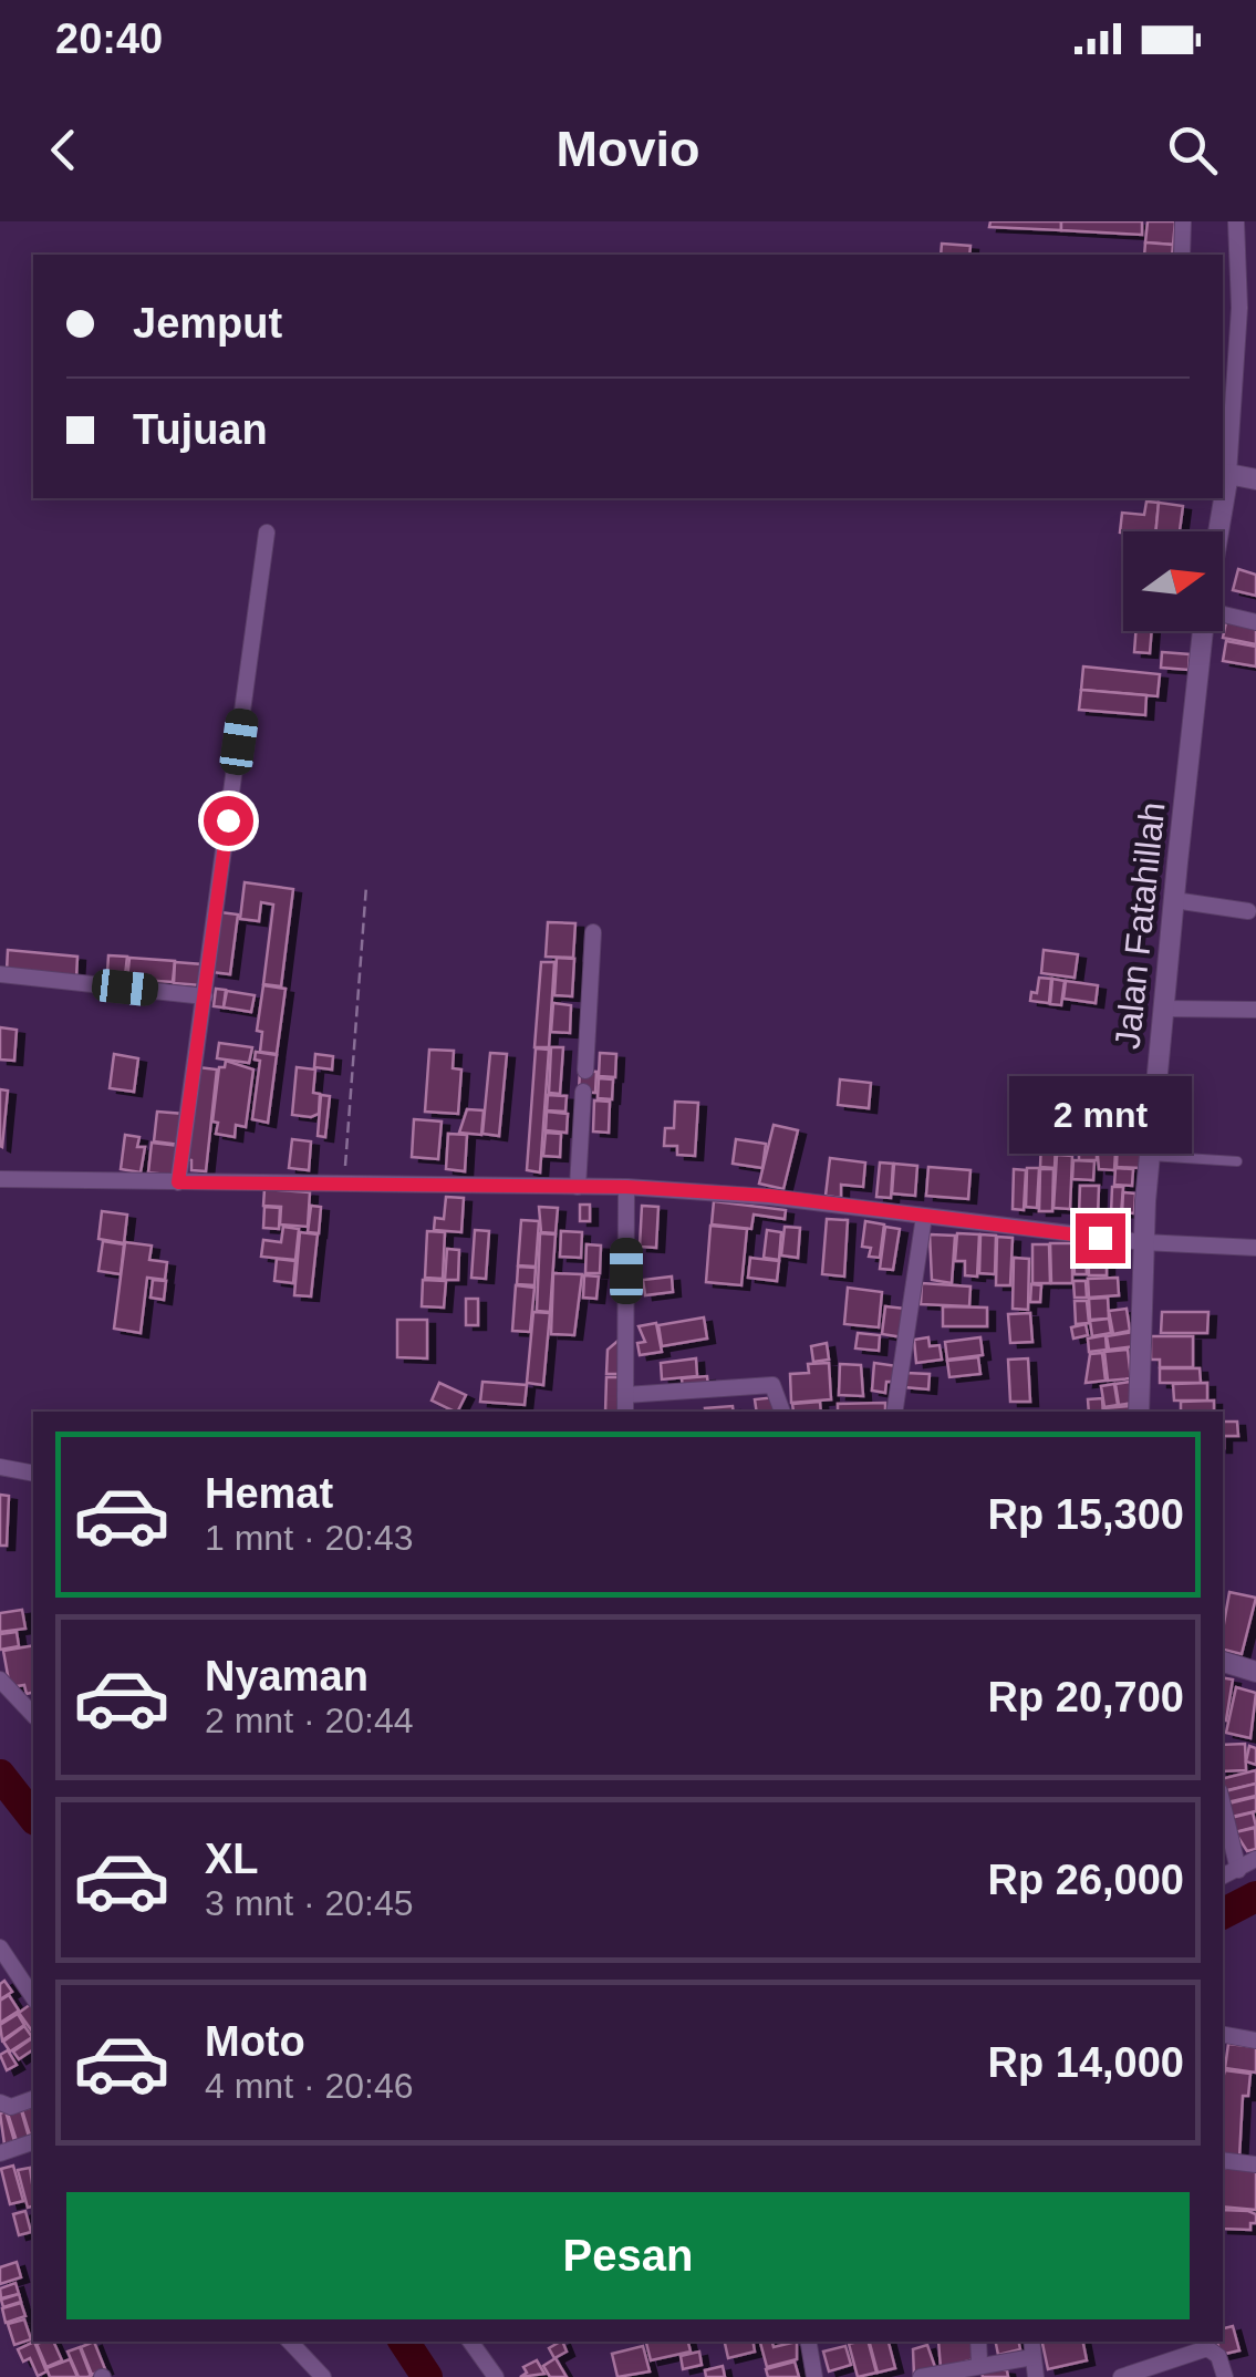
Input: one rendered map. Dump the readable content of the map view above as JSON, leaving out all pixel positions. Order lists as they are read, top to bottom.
{
  "streets": {
    "street": ["Jalan Fatahillah"]
  },
  "north": "right",
  "page": {
    "status": "20:40",
    "header": "Movio",
    "banner": ["Jemput", "Tujuan"],
    "bubble": "2 mnt",
    "list": [
      {
        "name": "Hemat",
        "note": "1 mnt · 20:43",
        "value": "Rp 15,300"
      },
      {
        "name": "Nyaman",
        "note": "2 mnt · 20:44",
        "value": "Rp 20,700"
      },
      {
        "name": "XL",
        "note": "3 mnt · 20:45",
        "value": "Rp 26,000"
      },
      {
        "name": "Moto",
        "note": "4 mnt · 20:46",
        "value": "Rp 14,000"
      }
    ],
    "buttons": "Pesan"
  }
}
